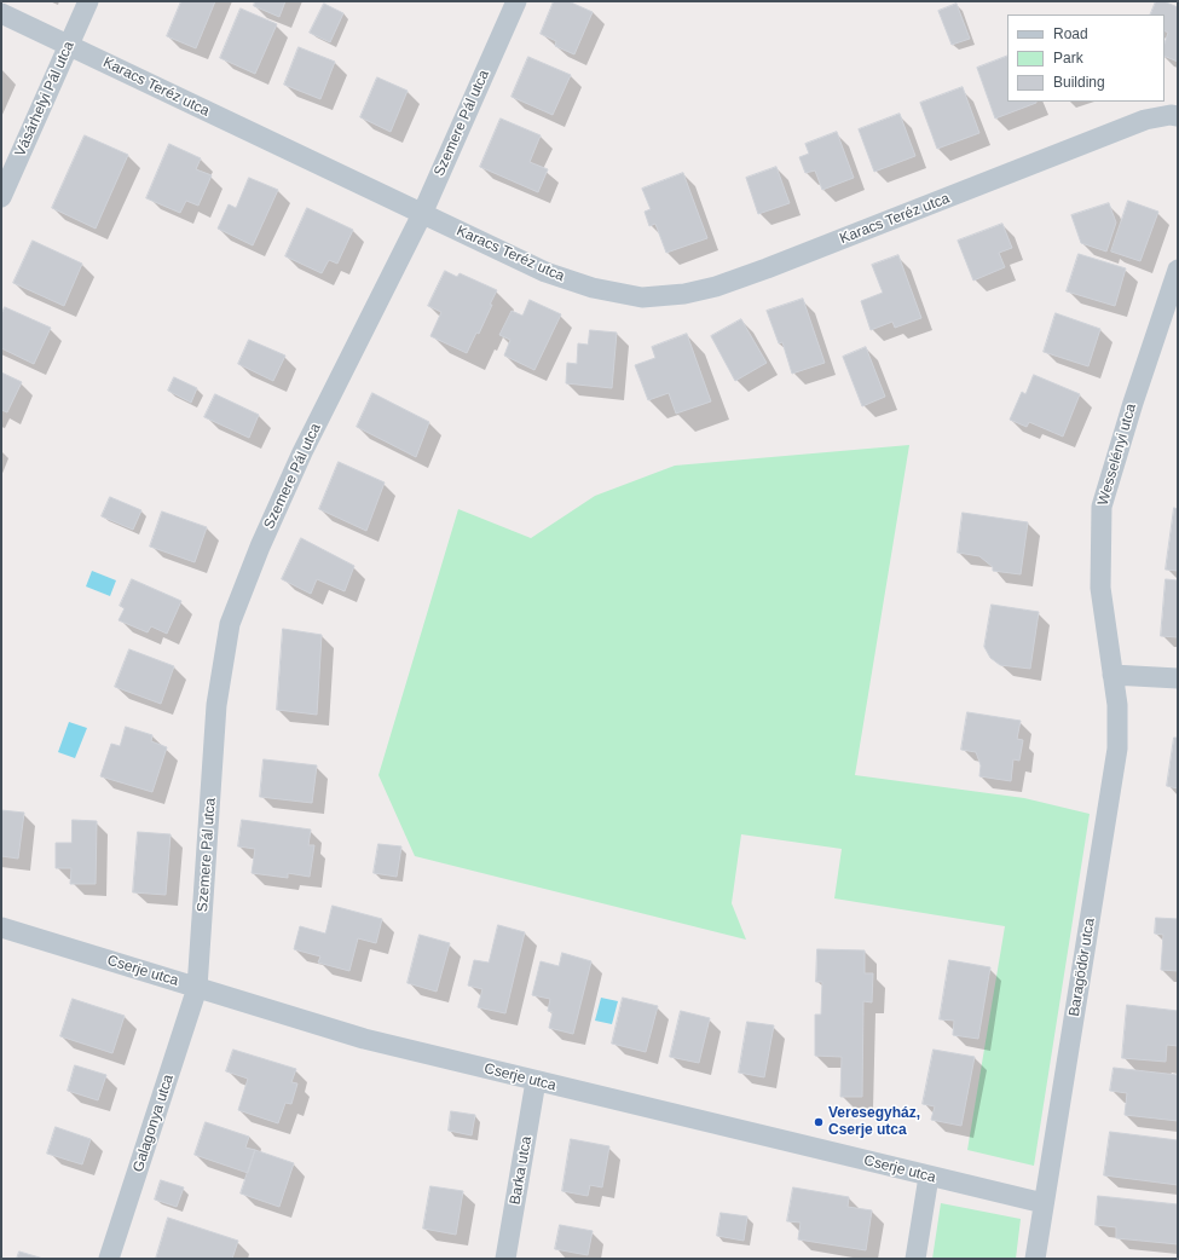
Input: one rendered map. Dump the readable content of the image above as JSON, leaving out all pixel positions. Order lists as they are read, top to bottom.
{
  "streets": {
    "street": [
      "Karacs Teréz utca",
      "Vásárhelyi Pál utca",
      "Szemere Pál utca",
      "Wesselényi utca",
      "Baragödör utca",
      "Cserje utca",
      "Galagonya utca",
      "Barka utca"
    ]
  },
  "crossings": [
    ["Karacs Teréz utca", "Vásárhelyi Pál utca"],
    ["Karacs Teréz utca", "Szemere Pál utca"],
    ["Szemere Pál utca", "Cserje utca"],
    ["Szemere Pál utca", "Galagonya utca"],
    ["Wesselényi utca", "Baragödör utca"],
    ["Baragödör utca", "Cserje utca"],
    ["Cserje utca", "Galagonya utca"],
    ["Cserje utca", "Barka utca"]
  ],
  "places": ["Veresegyház, Cserje utca"],
  "legend": ["Road", "Park", "Building"]
}
